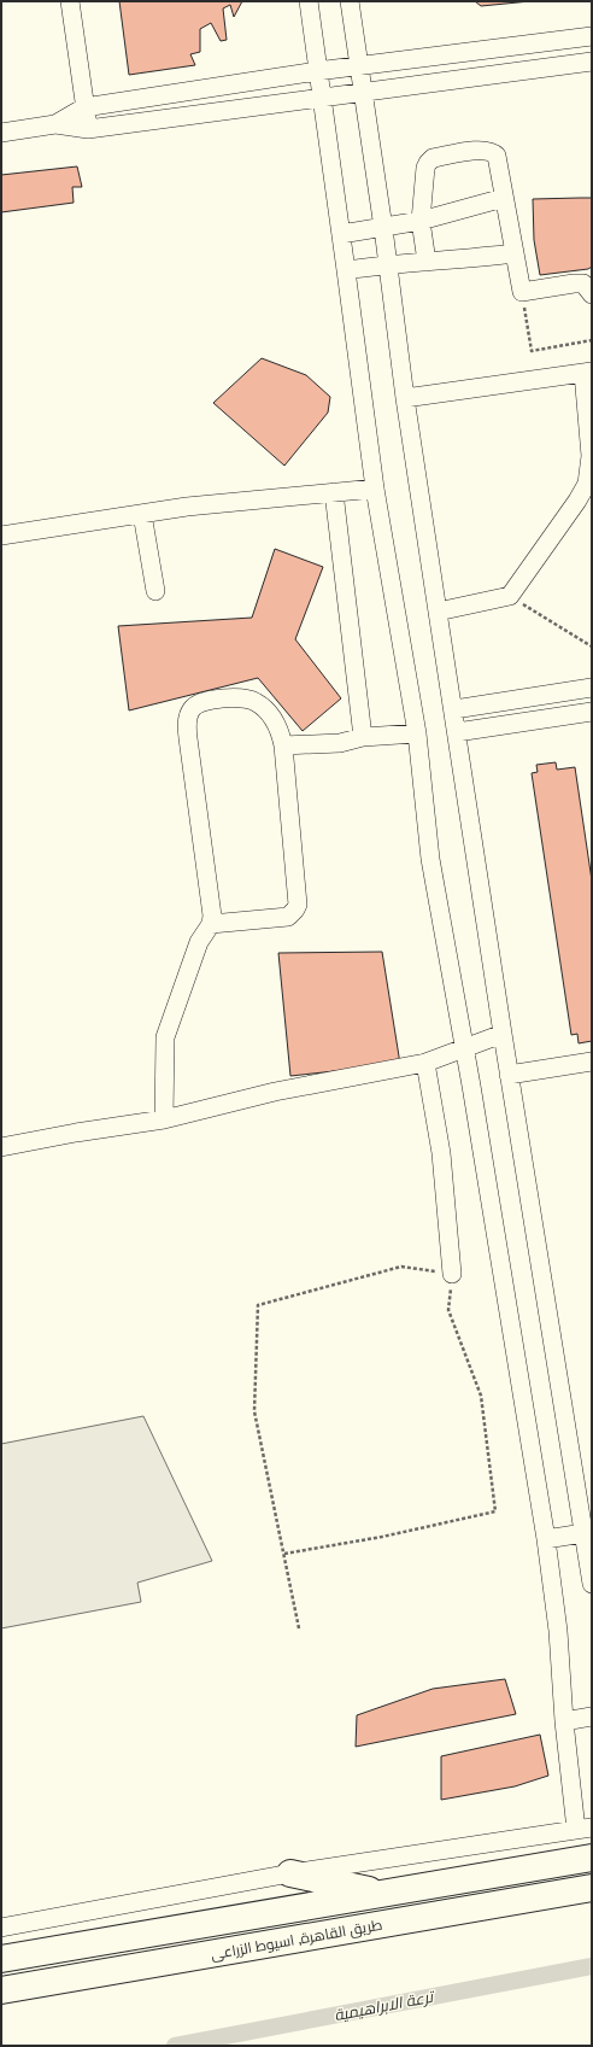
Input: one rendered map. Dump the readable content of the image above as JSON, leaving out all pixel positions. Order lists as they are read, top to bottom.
{
  "streets": {
    "highway": ["طريق القاهرة, اسيوط الزراعى"]
  },
  "water": ["ترعة الابراهيمية"]
}
